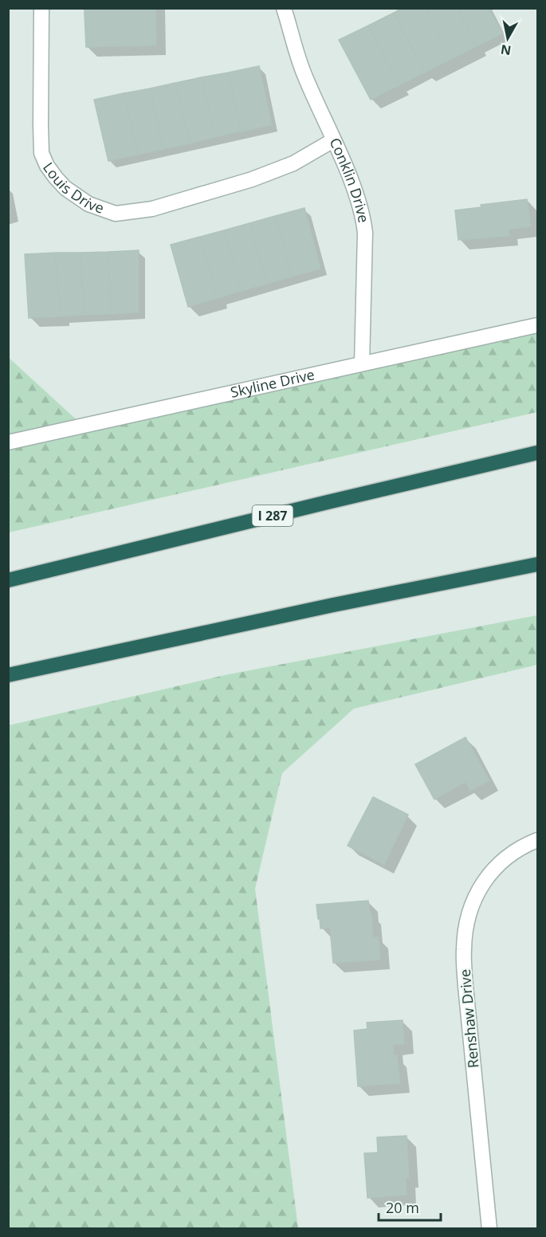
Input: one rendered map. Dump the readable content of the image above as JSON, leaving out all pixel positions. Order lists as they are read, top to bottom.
{
  "streets": {
    "highway": ["I 287"],
    "street": [
      "Conklin Drive",
      "Louis Drive",
      "Skyline Drive",
      "Renshaw Drive"
    ]
  },
  "crossings": [
    ["Conklin Drive", "Louis Drive"],
    ["Conklin Drive", "Skyline Drive"]
  ],
  "scale_bar": "20 m",
  "north": "bottom"
}
